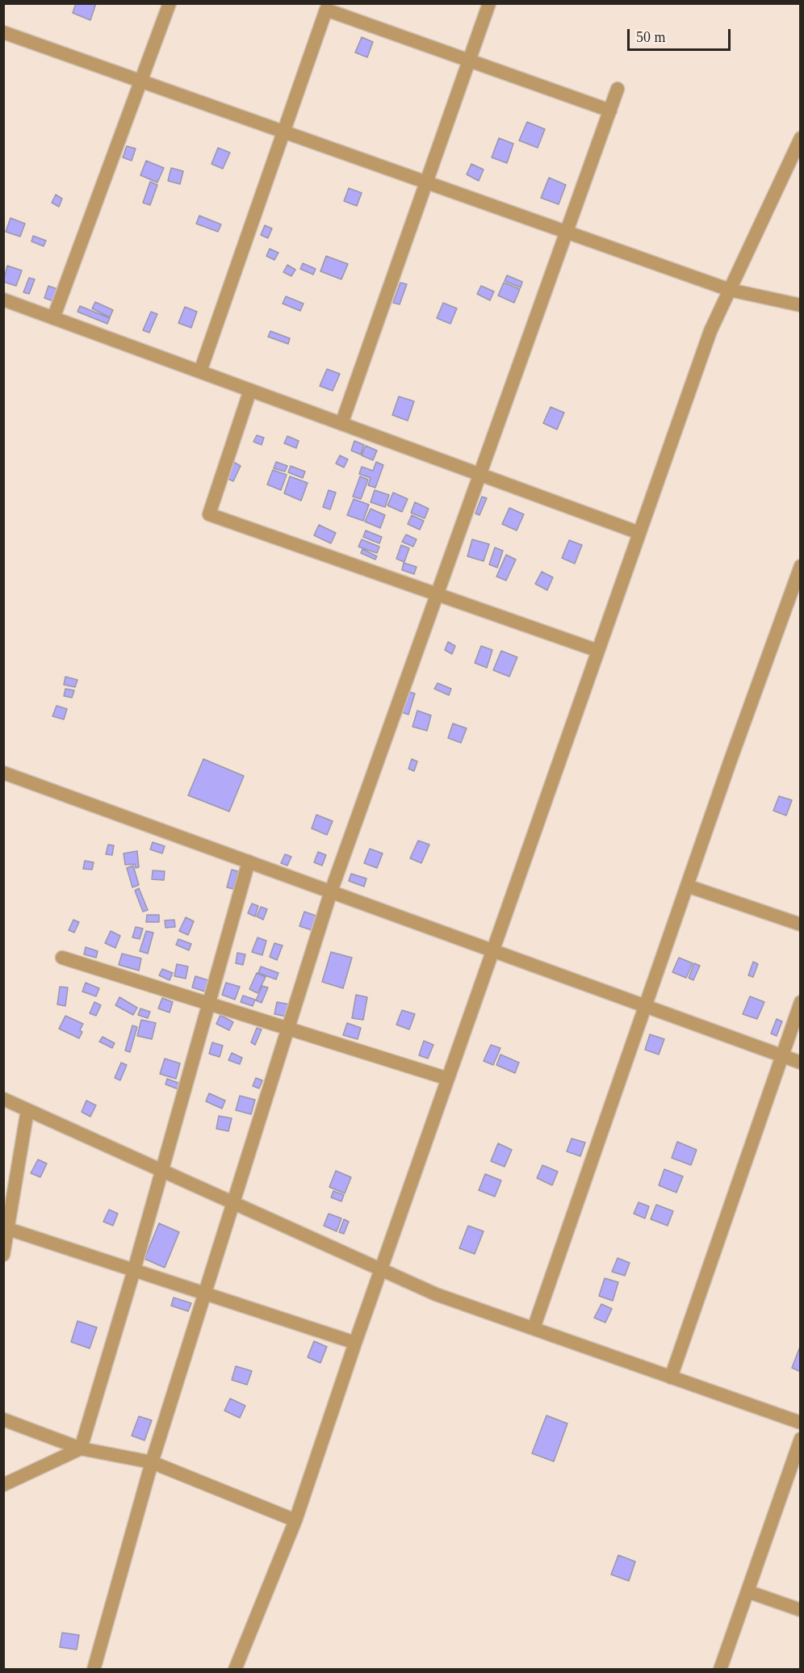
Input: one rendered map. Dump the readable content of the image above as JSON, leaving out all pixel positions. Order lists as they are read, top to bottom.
{
  "scale_bar": "50 m"
}
